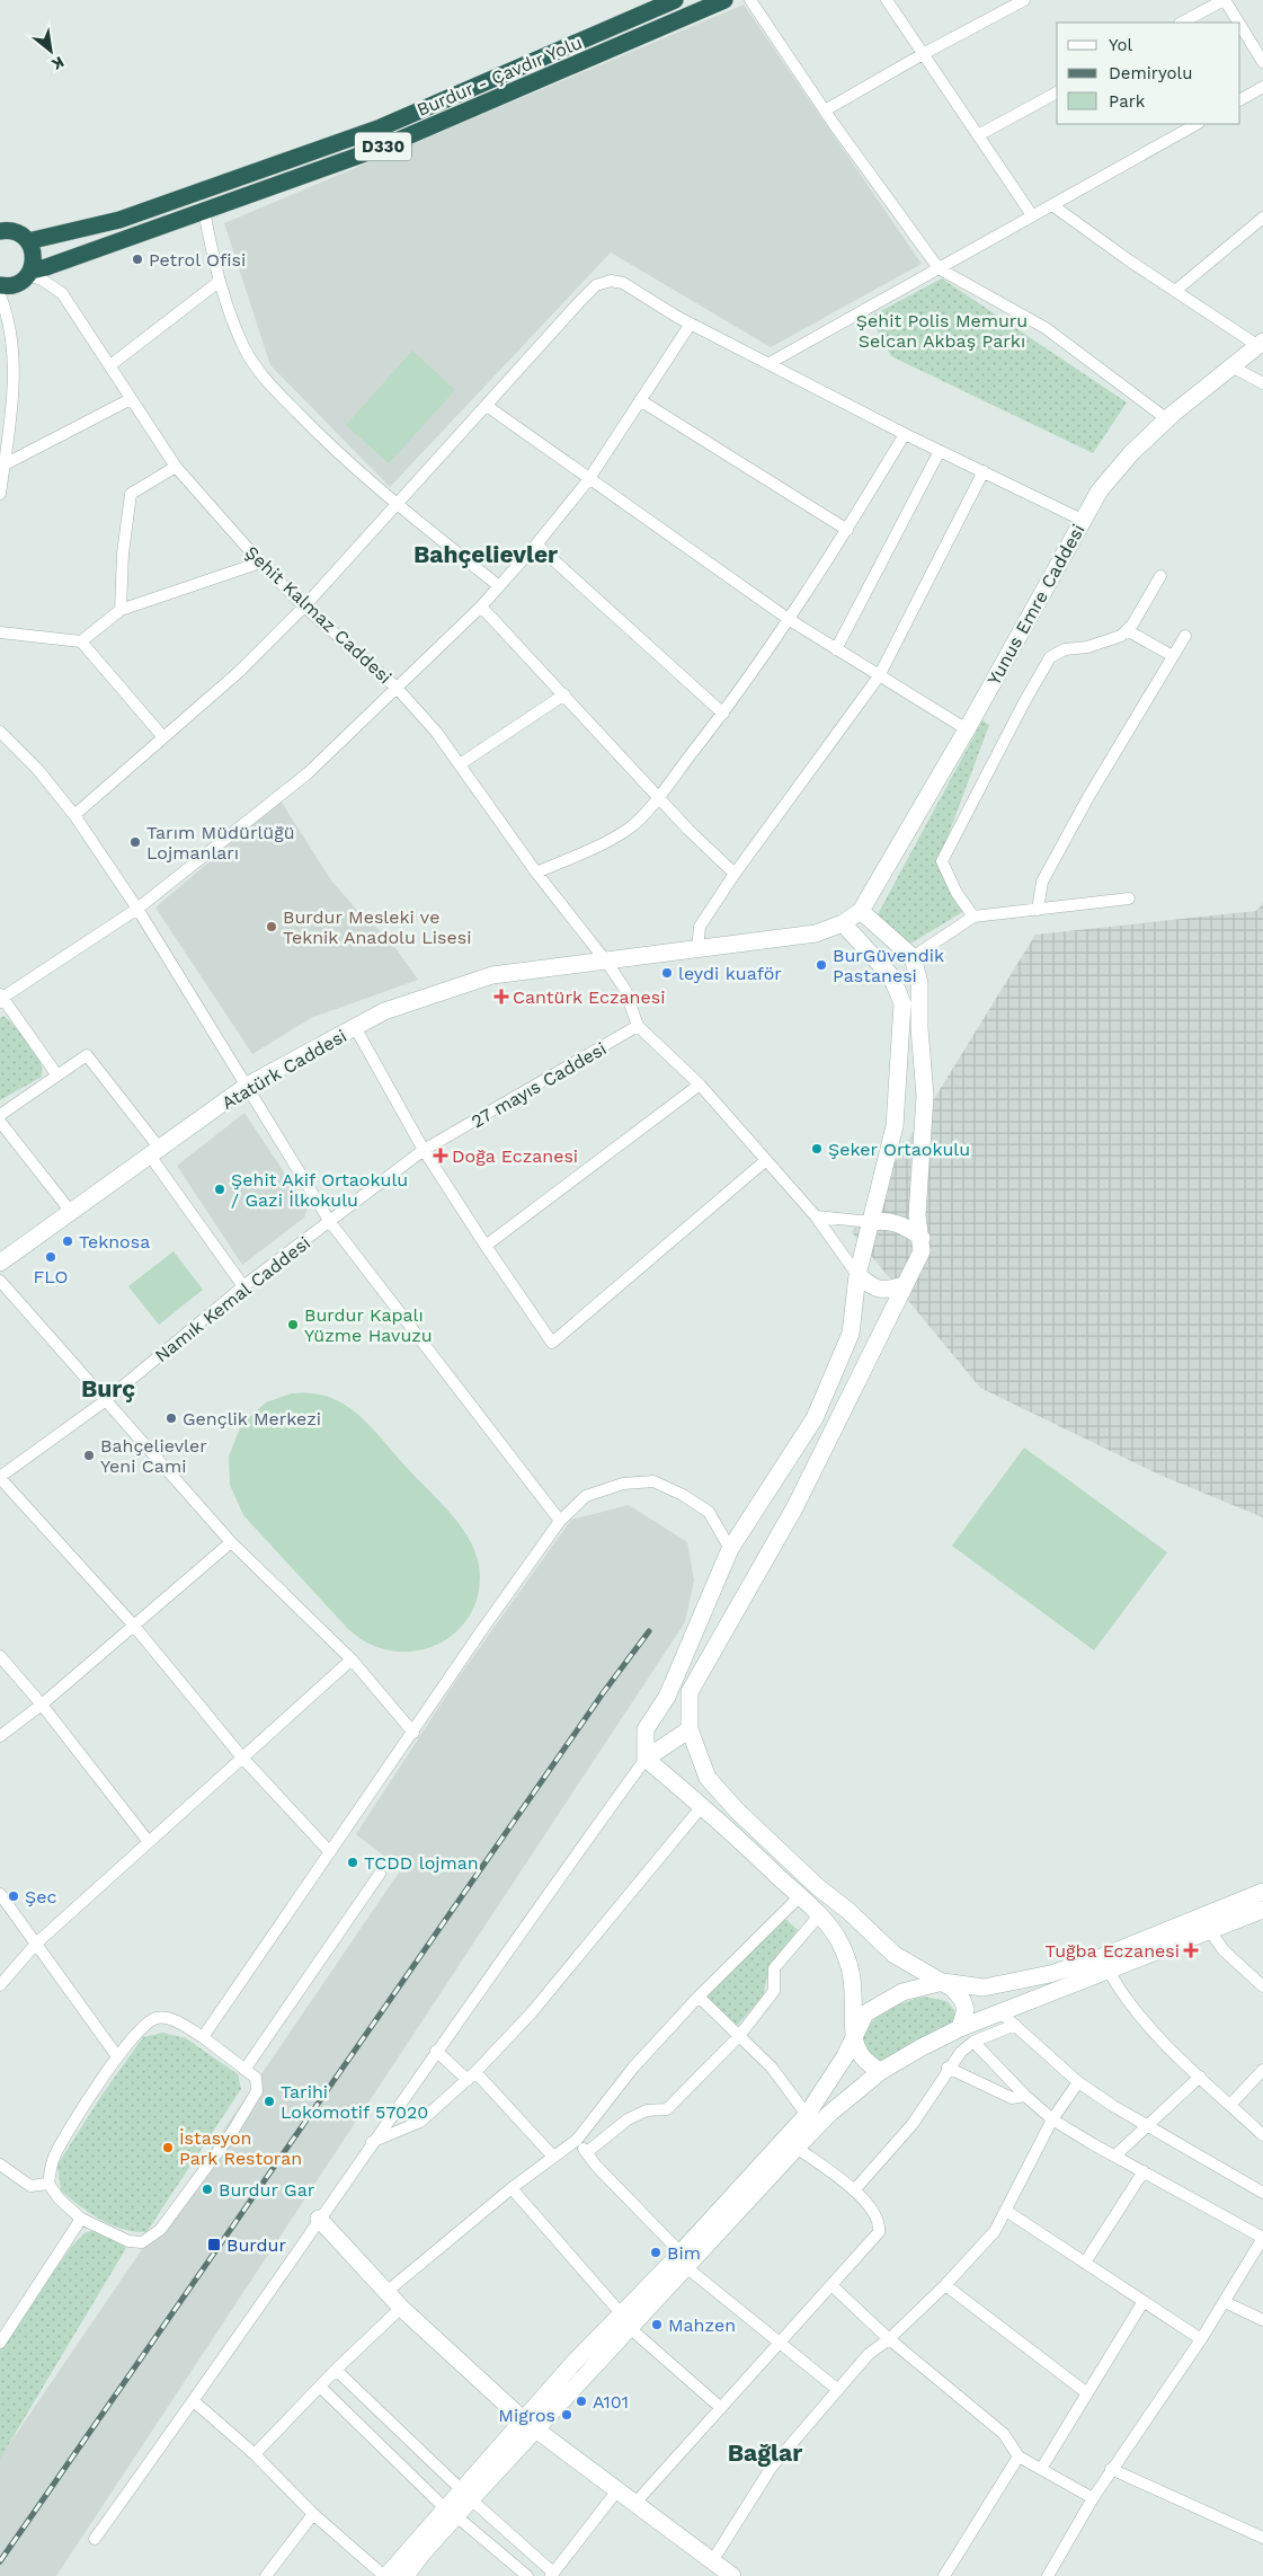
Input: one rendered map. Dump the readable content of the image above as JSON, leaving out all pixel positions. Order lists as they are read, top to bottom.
{
  "streets": {
    "highway": ["Burdur - Çavdır Yolu", "D330"],
    "main road": ["Yunus Emre Caddesi", "Atatürk Caddesi"],
    "street": ["Şehit Kalmaz Caddesi", "27 mayıs Caddesi", "Namık Kemal Caddesi"]
  },
  "crossings": [
    ["Burdur - Çavdır Yolu", "D330"],
    ["Burdur - Çavdır Yolu", "Şehit Kalmaz Caddesi"],
    ["D330", "Şehit Kalmaz Caddesi"],
    ["Yunus Emre Caddesi", "Atatürk Caddesi"],
    ["Şehit Kalmaz Caddesi", "Atatürk Caddesi"],
    ["Şehit Kalmaz Caddesi", "27 mayıs Caddesi"],
    ["27 mayıs Caddesi", "Namık Kemal Caddesi"]
  ],
  "districts": ["Bahçelievler", "Burç", "Bağlar"],
  "parks": ["Şehit Polis Memuru Selcan Akbaş Parkı"],
  "places": {
    "other": [
      "Petrol Ofisi",
      "Tarım Müdürlüğü Lojmanları",
      "Burdur Mesleki ve Teknik Anadolu Lisesi",
      "BurGüvendik Pastanesi",
      "leydi kuaför",
      "Şeker Ortaokulu",
      "Şehit Akif Ortaokulu / Gazi İlkokulu",
      "Teknosa",
      "FLO",
      "Burdur Kapalı Yüzme Havuzu",
      "Gençlik Merkezi",
      "Bahçelievler Yeni Cami",
      "TCDD lojman",
      "Şec",
      "Tarihi Lokomotif 57020",
      "İstasyon Park Restoran",
      "Burdur Gar",
      "Bim",
      "Mahzen",
      "A101",
      "Migros"
    ],
    "health": ["Cantürk Eczanesi", "Doğa Eczanesi", "Tuğba Eczanesi"],
    "transit": ["Burdur"]
  },
  "legend": ["Yol", "Demiryolu", "Park"],
  "north": "bottom right"
}
